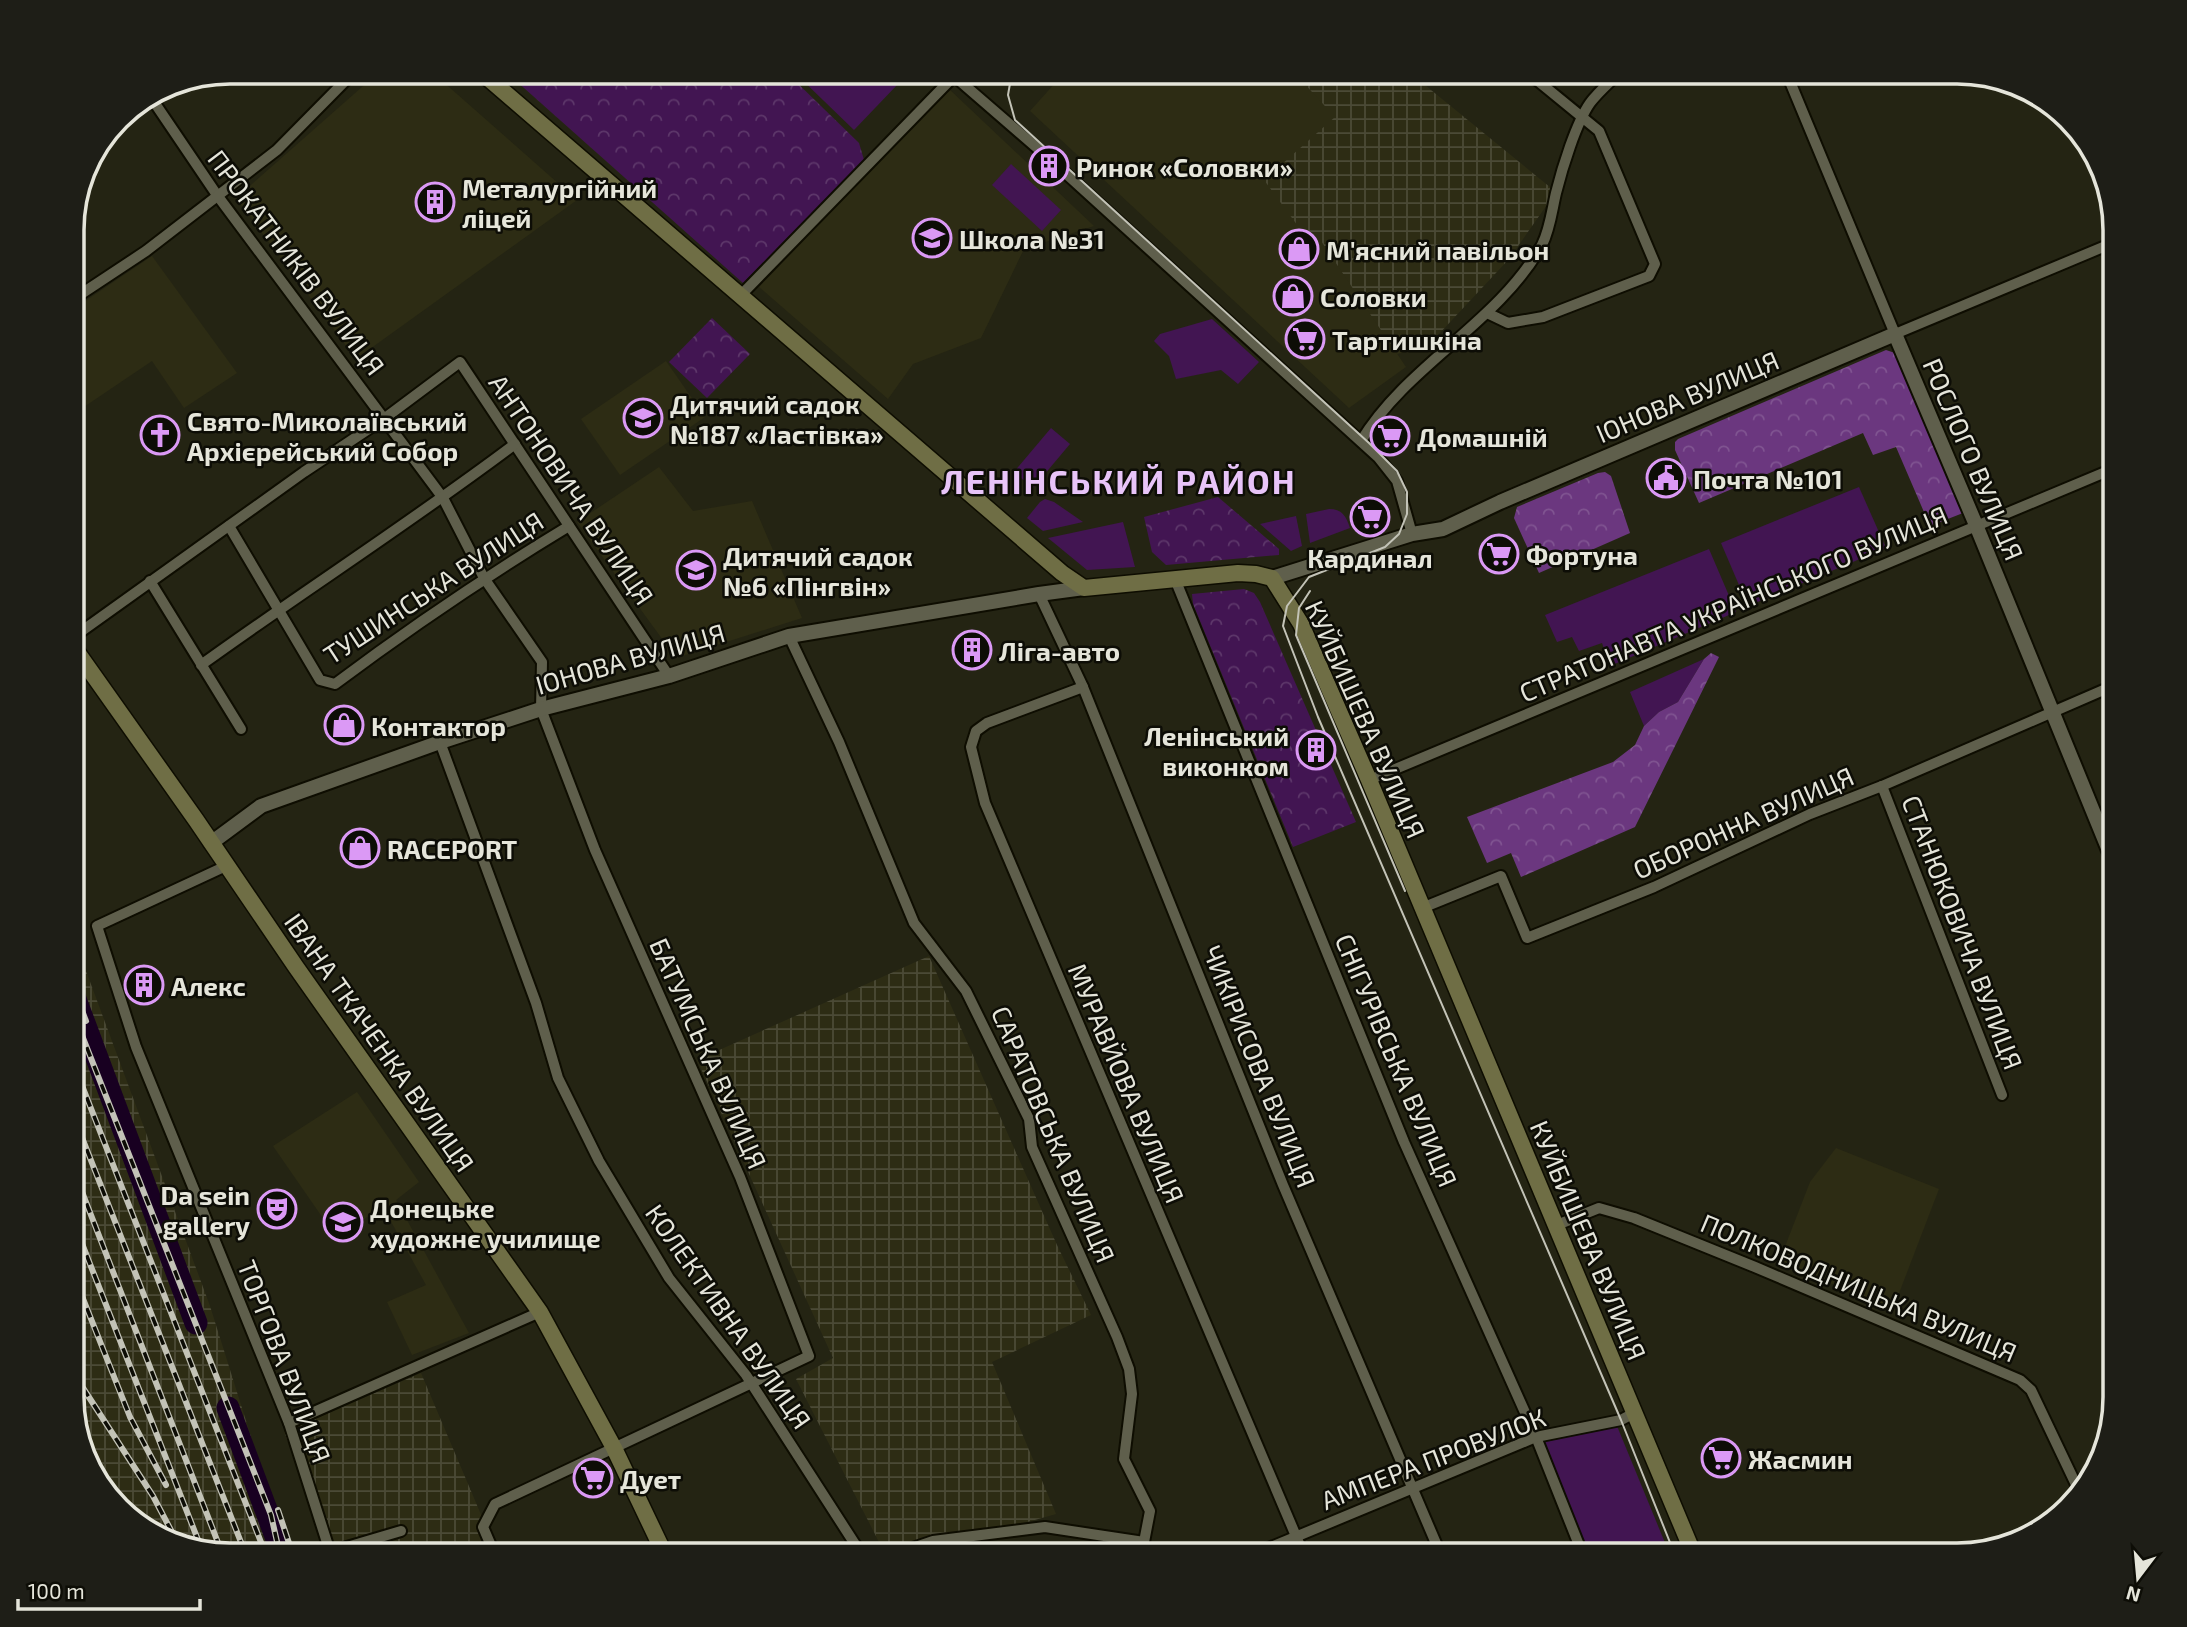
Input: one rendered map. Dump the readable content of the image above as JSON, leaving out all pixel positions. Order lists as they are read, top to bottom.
{
  "streets": {
    "main road": ["КУЙБИШЕВА ВУЛИЦЯ", "ІВАНА ТКАЧЕНКА ВУЛИЦЯ"],
    "street": [
      "ПРОКАТНИКІВ ВУЛИЦЯ",
      "ІОНОВА ВУЛИЦЯ",
      "РОСЛОГО ВУЛИЦЯ",
      "АНТОНОВИЧА ВУЛИЦЯ",
      "ТУШИНСЬКА ВУЛИЦЯ",
      "СТРАТОНАВТА УКРАЇНСЬКОГО ВУЛИЦЯ",
      "ОБОРОННА ВУЛИЦЯ",
      "СТАНЮКОВИЧА ВУЛИЦЯ",
      "БАТУМСЬКА ВУЛИЦЯ",
      "СНІГУРІВСЬКА ВУЛИЦЯ",
      "ЧИКІРИСОВА ВУЛИЦЯ",
      "МУРАВЙОВА ВУЛИЦЯ",
      "САРАТОВСЬКА ВУЛИЦЯ",
      "ПОЛКОВОДНИЦЬКА ВУЛИЦЯ",
      "КОЛЕКТИВНА ВУЛИЦЯ",
      "ТОРГОВА ВУЛИЦЯ",
      "АМПЕРА ПРОВУЛОК"
    ]
  },
  "crossings": [
    ["ПРОКАТНИКІВ ВУЛИЦЯ", "ІОНОВА ВУЛИЦЯ"],
    ["ПРОКАТНИКІВ ВУЛИЦЯ", "АНТОНОВИЧА ВУЛИЦЯ"],
    ["ПРОКАТНИКІВ ВУЛИЦЯ", "ТУШИНСЬКА ВУЛИЦЯ"],
    ["ПРОКАТНИКІВ ВУЛИЦЯ", "БАТУМСЬКА ВУЛИЦЯ"],
    ["ІОНОВА ВУЛИЦЯ", "РОСЛОГО ВУЛИЦЯ"],
    ["ІОНОВА ВУЛИЦЯ", "АНТОНОВИЧА ВУЛИЦЯ"],
    ["ІОНОВА ВУЛИЦЯ", "КУЙБИШЕВА ВУЛИЦЯ"],
    ["ІОНОВА ВУЛИЦЯ", "ІВАНА ТКАЧЕНКА ВУЛИЦЯ"],
    ["ІОНОВА ВУЛИЦЯ", "БАТУМСЬКА ВУЛИЦЯ"],
    ["ІОНОВА ВУЛИЦЯ", "ЧИКІРИСОВА ВУЛИЦЯ"],
    ["ІОНОВА ВУЛИЦЯ", "САРАТОВСЬКА ВУЛИЦЯ"],
    ["ІОНОВА ВУЛИЦЯ", "КОЛЕКТИВНА ВУЛИЦЯ"],
    ["РОСЛОГО ВУЛИЦЯ", "СТРАТОНАВТА УКРАЇНСЬКОГО ВУЛИЦЯ"],
    ["РОСЛОГО ВУЛИЦЯ", "ОБОРОННА ВУЛИЦЯ"],
    ["АНТОНОВИЧА ВУЛИЦЯ", "ТУШИНСЬКА ВУЛИЦЯ"],
    ["СТРАТОНАВТА УКРАЇНСЬКОГО ВУЛИЦЯ", "КУЙБИШЕВА ВУЛИЦЯ"],
    ["КУЙБИШЕВА ВУЛИЦЯ", "ОБОРОННА ВУЛИЦЯ"],
    ["КУЙБИШЕВА ВУЛИЦЯ", "ПОЛКОВОДНИЦЬКА ВУЛИЦЯ"],
    ["КУЙБИШЕВА ВУЛИЦЯ", "АМПЕРА ПРОВУЛОК"],
    ["ОБОРОННА ВУЛИЦЯ", "СТАНЮКОВИЧА ВУЛИЦЯ"],
    ["ІВАНА ТКАЧЕНКА ВУЛИЦЯ", "ТОРГОВА ВУЛИЦЯ"],
    ["БАТУМСЬКА ВУЛИЦЯ", "КОЛЕКТИВНА ВУЛИЦЯ"],
    ["СНІГУРІВСЬКА ВУЛИЦЯ", "АМПЕРА ПРОВУЛОК"],
    ["ЧИКІРИСОВА ВУЛИЦЯ", "МУРАВЙОВА ВУЛИЦЯ"],
    ["ЧИКІРИСОВА ВУЛИЦЯ", "АМПЕРА ПРОВУЛОК"],
    ["МУРАВЙОВА ВУЛИЦЯ", "АМПЕРА ПРОВУЛОК"]
  ],
  "districts": ["ЛЕНІНСЬКИЙ РАЙОН"],
  "places": {
    "building": [
      "Ринок «Соловки»",
      "Металургійний ліцей",
      "Ліга-авто",
      "Ленінський виконком",
      "Алекс"
    ],
    "school or university": [
      "Школа №31",
      "Дитячий садок №187 «Ластівка»",
      "Дитячий садок №6 «Пінгвін»",
      "Донецьке художнє училище"
    ],
    "shop": [
      "М'ясний павільон",
      "Соловки",
      "Контактор",
      "RACEPORT"
    ],
    "supermarket": [
      "Тартишкіна",
      "Домашній",
      "Кардинал",
      "Фортуна",
      "Жасмин",
      "Дует"
    ],
    "church": ["Свято-Миколаївський Архієрейський Собор"],
    "public building": ["Почта №101"],
    "theatre": ["Da sein gallery"]
  },
  "scale_bar": "100 m",
  "north": "bottom"
}
